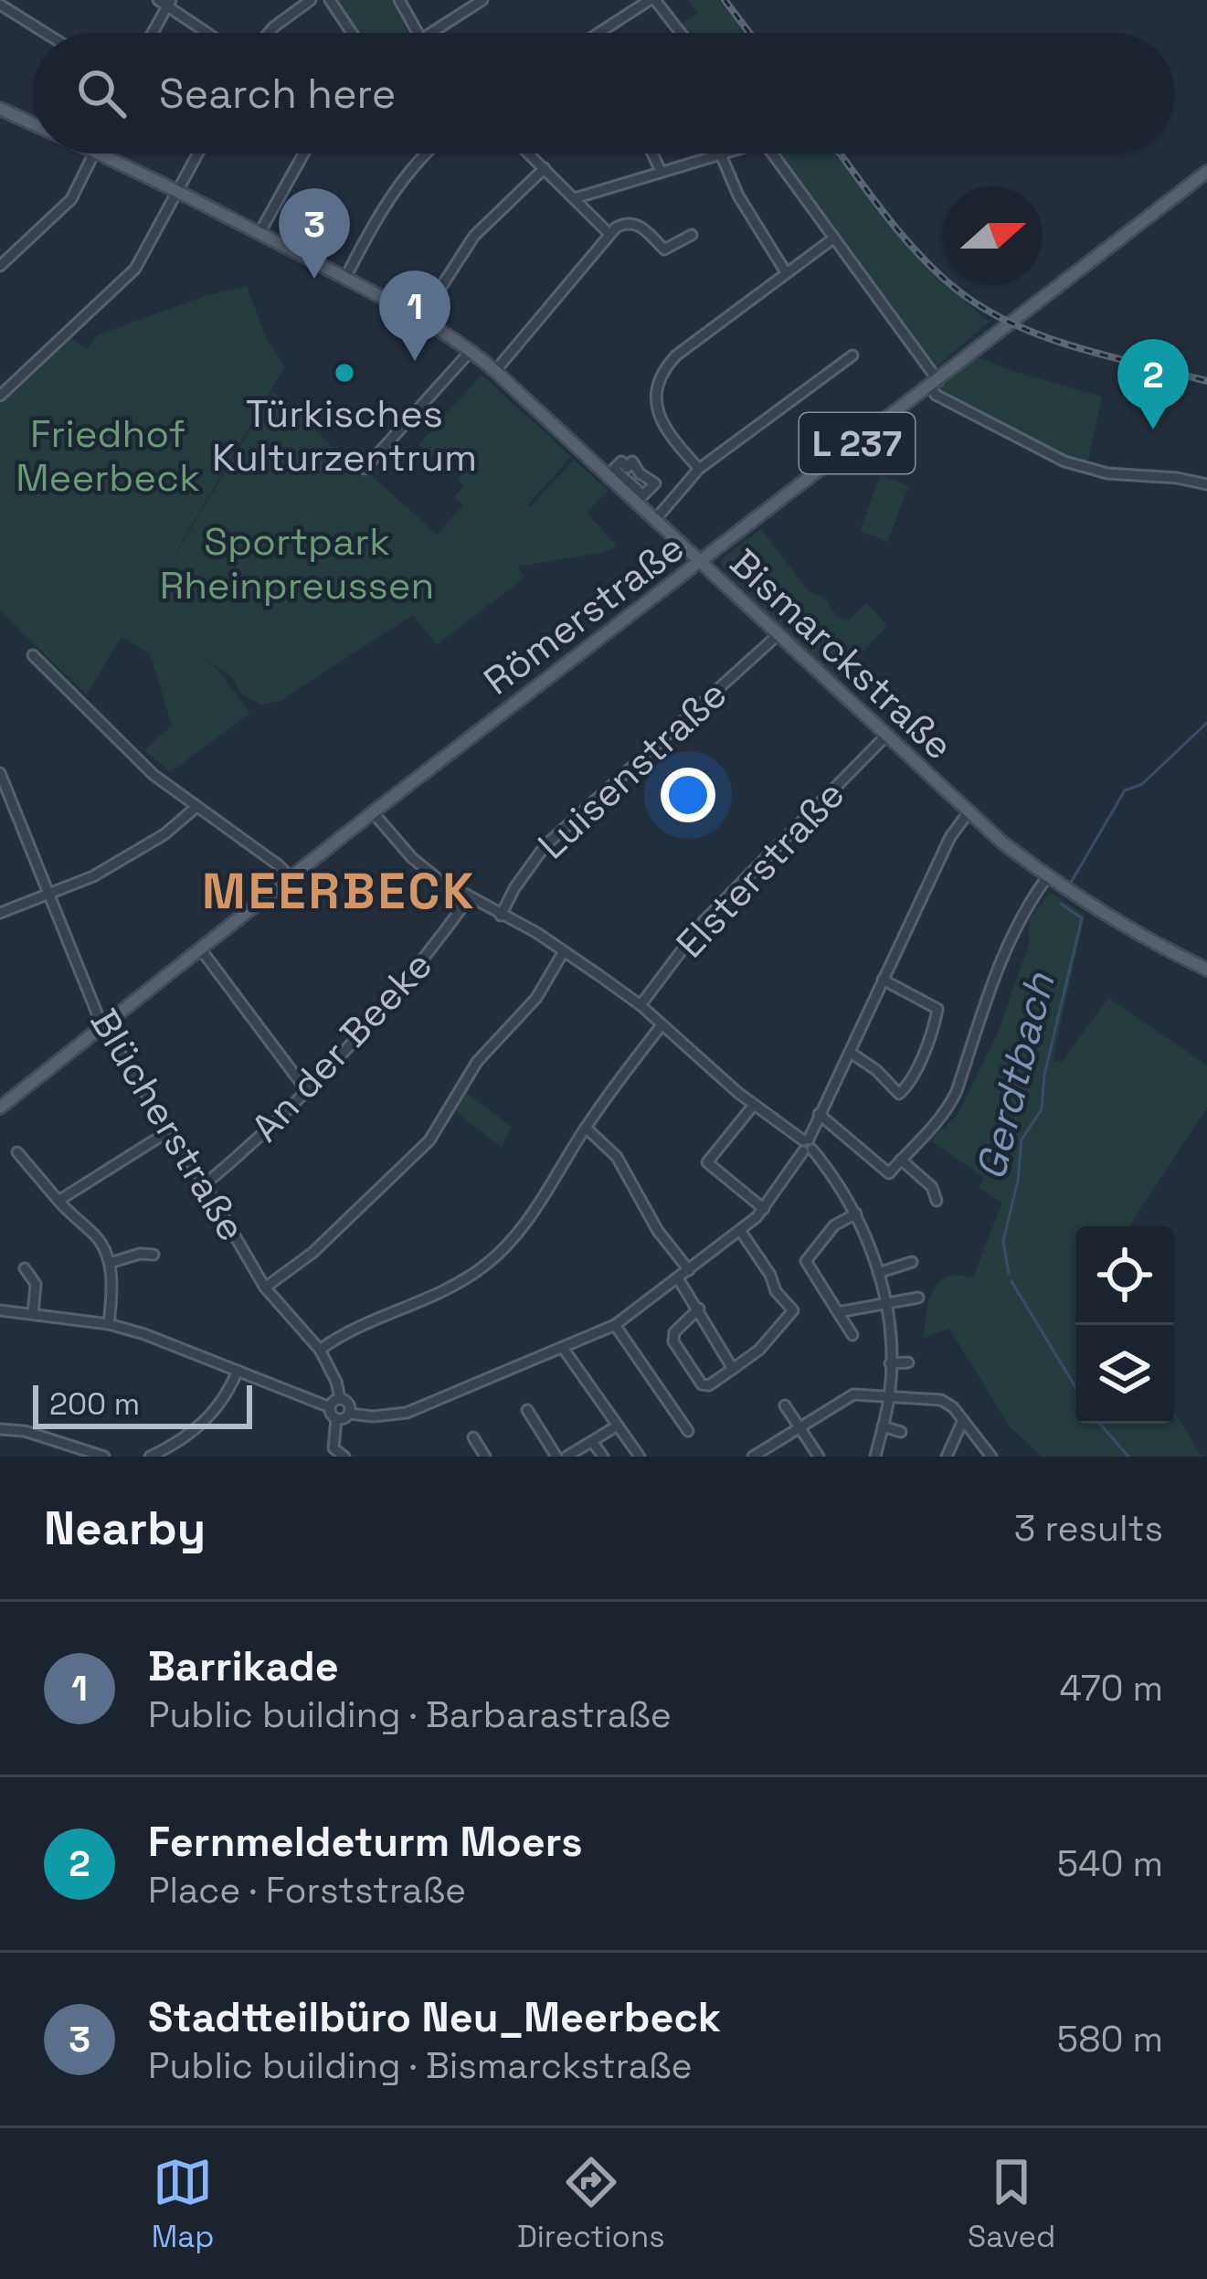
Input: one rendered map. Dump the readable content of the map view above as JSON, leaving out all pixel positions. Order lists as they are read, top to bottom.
{
  "streets": {
    "main road": ["L 237", "Römerstraße", "Bismarckstraße"],
    "street": [
      "Luisenstraße",
      "Elsterstraße",
      "An der Beeke",
      "Blücherstraße"
    ]
  },
  "crossings": [
    ["Römerstraße", "Bismarckstraße"],
    ["Römerstraße", "Blücherstraße"],
    ["Bismarckstraße", "Luisenstraße"],
    ["Bismarckstraße", "Elsterstraße"],
    ["An der Beeke", "Blücherstraße"]
  ],
  "districts": ["MEERBECK"],
  "water": ["Gerdtbach"],
  "parks": ["Friedhof Meerbeck", "Sportpark Rheinpreussen"],
  "places": ["Türkisches Kulturzentrum"],
  "scale_bar": "200 m",
  "north": "right",
  "page": {
    "search": "Search here",
    "pins": ["3", "1", "2"],
    "scale": "200 m",
    "heading": ["Nearby", "3 results"],
    "list": [
      {
        "mark": "1",
        "name": "Barrikade",
        "note": "Public building · Barbarastraße",
        "value": "470 m"
      },
      {
        "mark": "2",
        "name": "Fernmeldeturm Moers",
        "note": "Place · Forststraße",
        "value": "540 m"
      },
      {
        "mark": "3",
        "name": "Stadtteilbüro Neu_Meerbeck",
        "note": "Public building · Bismarckstraße",
        "value": "580 m"
      }
    ],
    "nav": ["Map", "Directions", "Saved"]
  }
}
